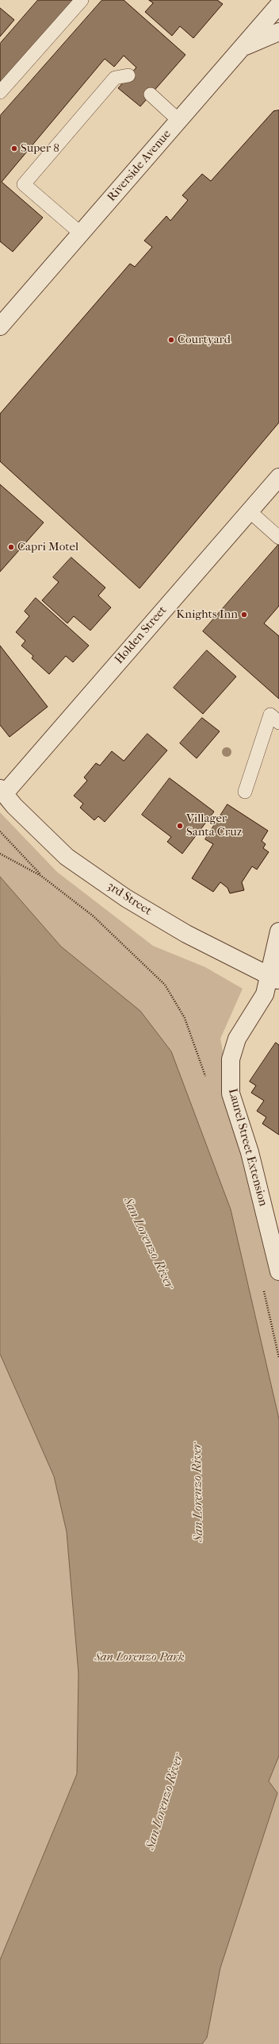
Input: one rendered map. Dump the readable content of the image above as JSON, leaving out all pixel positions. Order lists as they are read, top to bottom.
{
  "streets": {
    "street": [
      "Riverside Avenue",
      "Holden Street",
      "3rd Street",
      "Laurel Street Extension"
    ]
  },
  "crossings": [
    ["Holden Street", "3rd Street"],
    ["3rd Street", "Laurel Street Extension"]
  ],
  "water": ["San Lorenzo River"],
  "parks": ["San Lorenzo Park"],
  "places": [
    "Super 8",
    "Courtyard",
    "Capri Motel",
    "Knights Inn",
    "Villager Santa Cruz"
  ]
}
